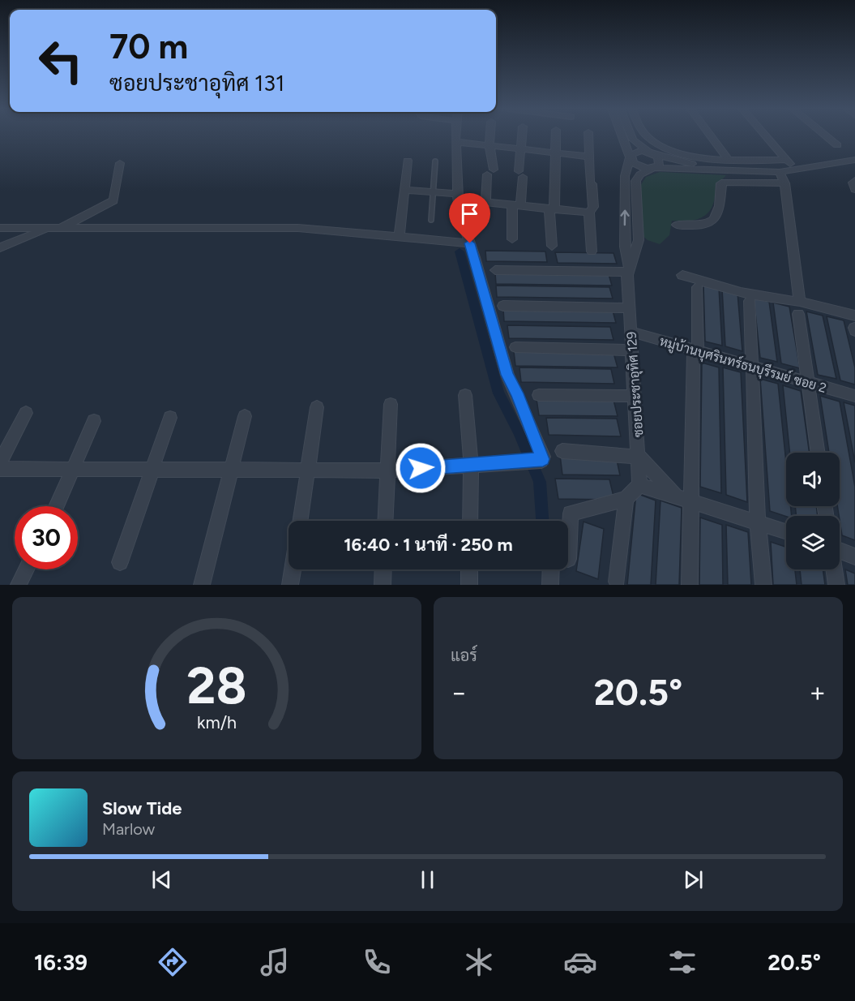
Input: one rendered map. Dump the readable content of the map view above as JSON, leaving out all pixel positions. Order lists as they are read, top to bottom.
{
  "streets": {
    "street": ["หมู่บ้านบุศรินทร์ธนบุรีรมย์ ซอย 2", "ซอยประชาอุทิศ 129"]
  },
  "crossings": [
    ["หมู่บ้านบุศรินทร์ธนบุรีรมย์ ซอย 2", "ซอยประชาอุทิศ 129"]
  ],
  "page": {
    "turn": ["70 m", "ซอยประชาอุทิศ 131"],
    "limit": "30",
    "trip": "16:40 · 1 นาที · 250 m",
    "tile": "แอร์",
    "heat": ["−", "20.5°", "+"],
    "song": ["Slow Tide", "Marlow"],
    "tabs": ["16:39", "20.5°"],
    "gauge": ["28", "km/h"]
  }
}
